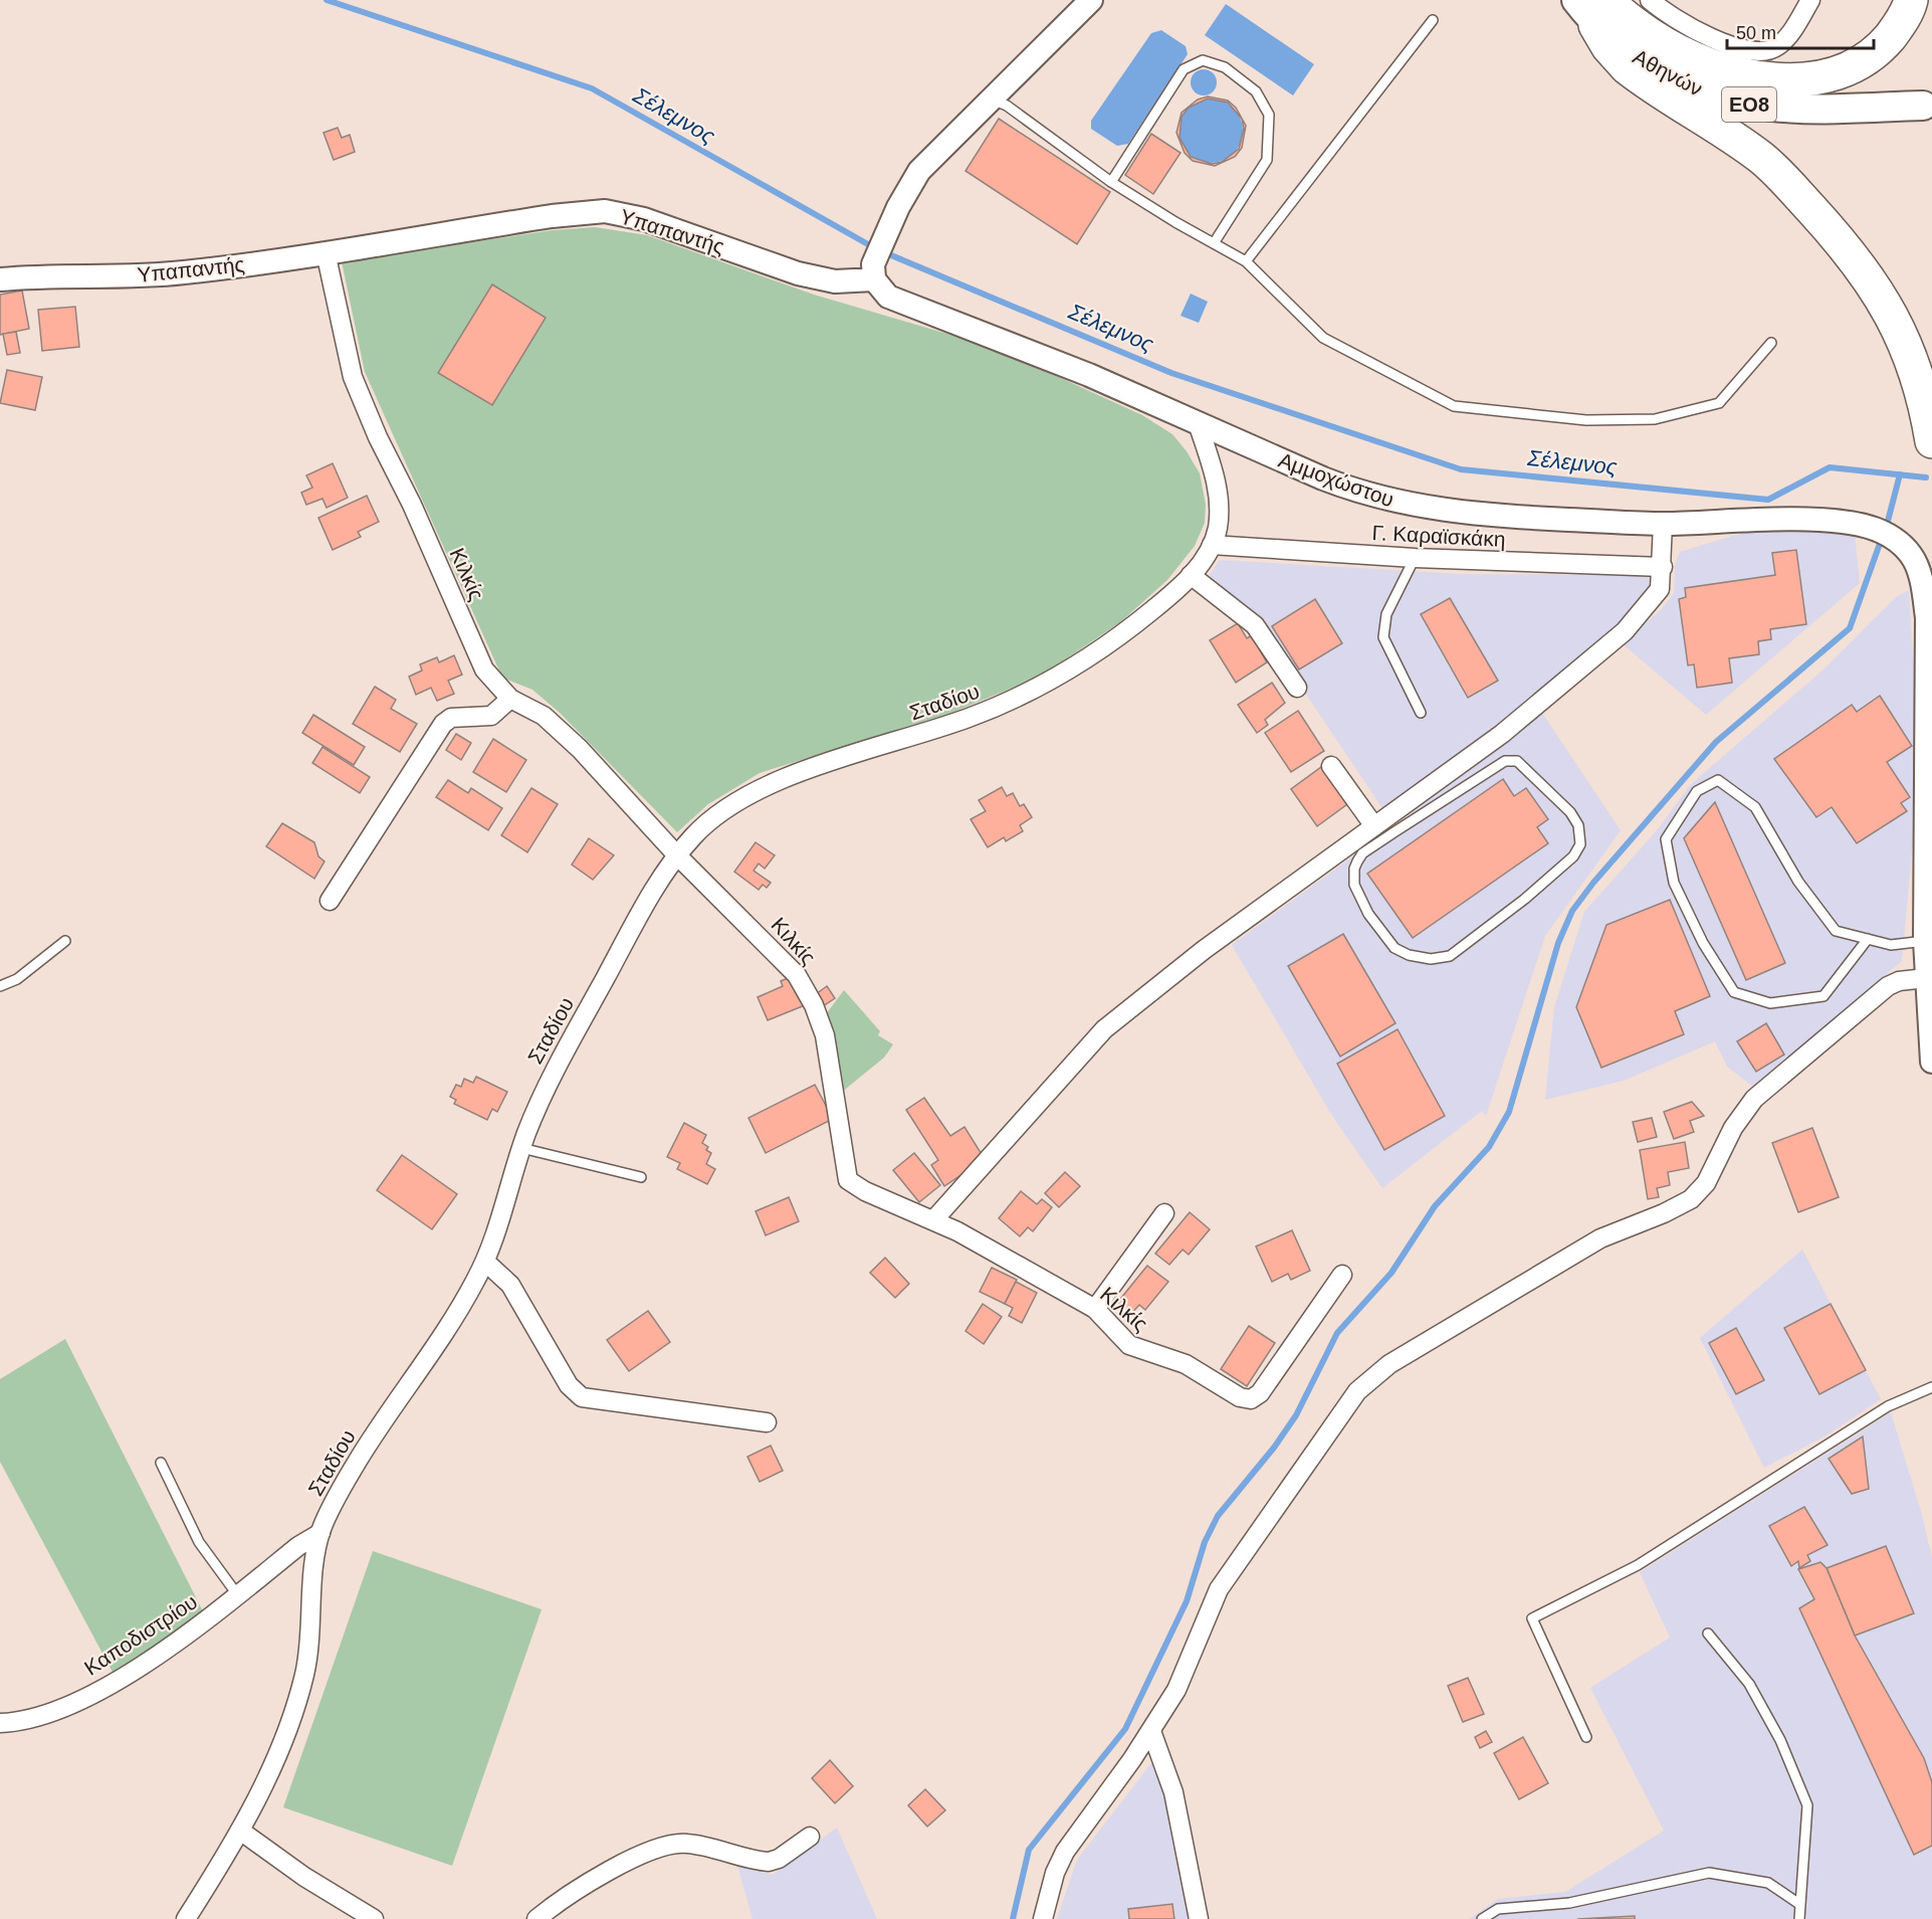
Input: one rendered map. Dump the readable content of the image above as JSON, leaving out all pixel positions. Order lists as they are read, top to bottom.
{
  "streets": {
    "main road": ["Αθηνών", "ΕΟ8"],
    "street": [
      "Υπαπαντής",
      "Αμμοχώστου",
      "Γ. Καραϊσκάκη",
      "Κιλκίς",
      "Σταδίου",
      "Καποδιστρίου"
    ]
  },
  "crossings": [
    ["Υπαπαντής", "Αμμοχώστου"],
    ["Υπαπαντής", "Κιλκίς"],
    ["Αμμοχώστου", "Σταδίου"],
    ["Γ. Καραϊσκάκη", "Σταδίου"],
    ["Κιλκίς", "Σταδίου"],
    ["Σταδίου", "Καποδιστρίου"]
  ],
  "water": ["Σέλεμνος"],
  "scale_bar": "50 m"
}
